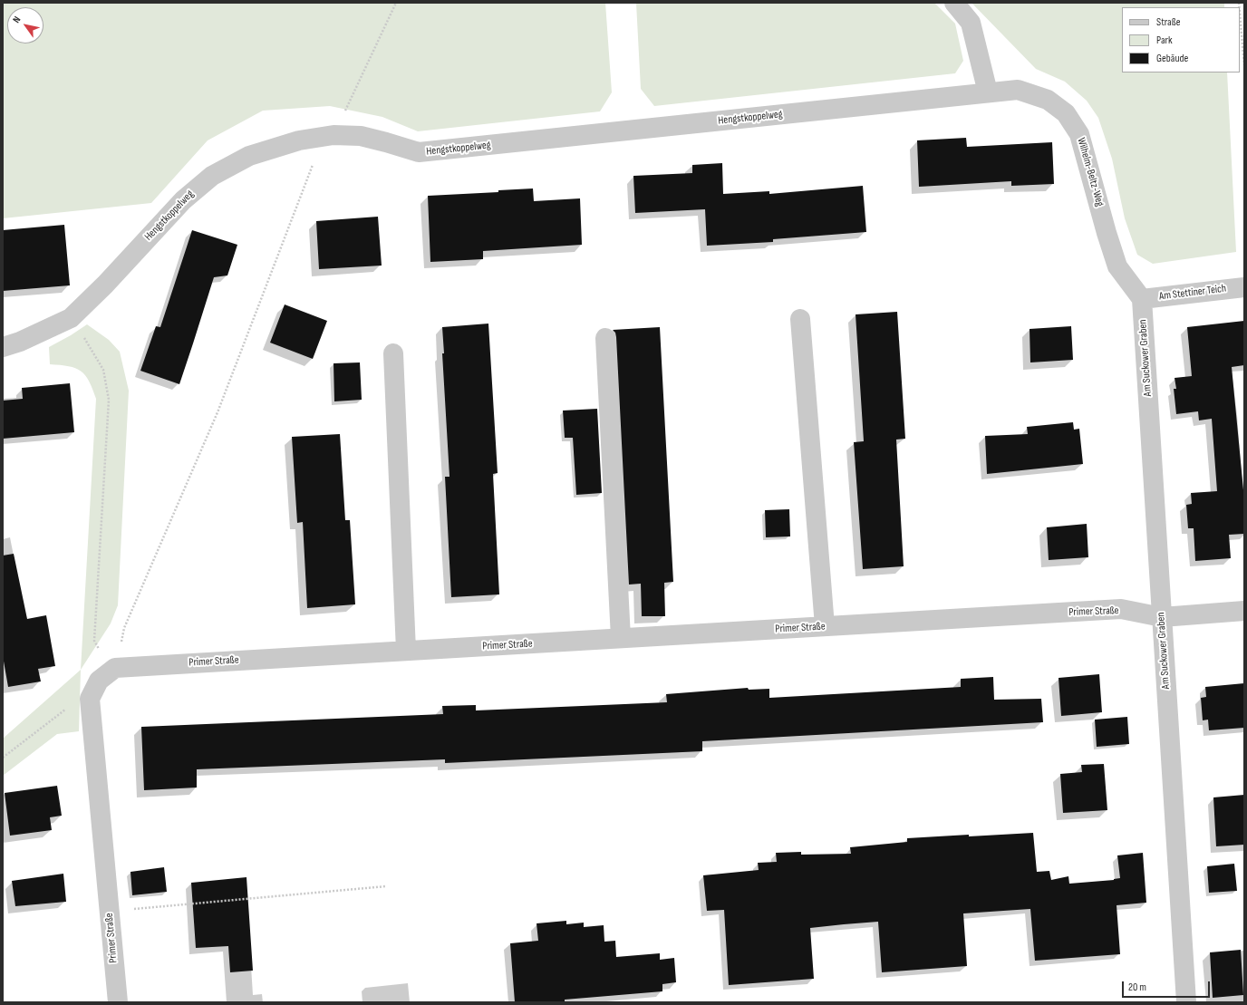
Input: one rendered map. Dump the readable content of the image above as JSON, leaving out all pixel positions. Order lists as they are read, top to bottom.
{
  "streets": {
    "street": [
      "Hengstkoppelweg",
      "Wilhelm-Beltz-Weg",
      "Am Stettiner Teich",
      "Am Suckower Graben",
      "Primer Straße"
    ]
  },
  "crossings": [
    ["Hengstkoppelweg", "Wilhelm-Beltz-Weg"],
    ["Wilhelm-Beltz-Weg", "Am Stettiner Teich"],
    ["Wilhelm-Beltz-Weg", "Am Suckower Graben"],
    ["Am Stettiner Teich", "Am Suckower Graben"],
    ["Am Suckower Graben", "Primer Straße"]
  ],
  "legend": ["Straße", "Park", "Gebäude"],
  "scale_bar": "20 m",
  "north": "top left"
}
